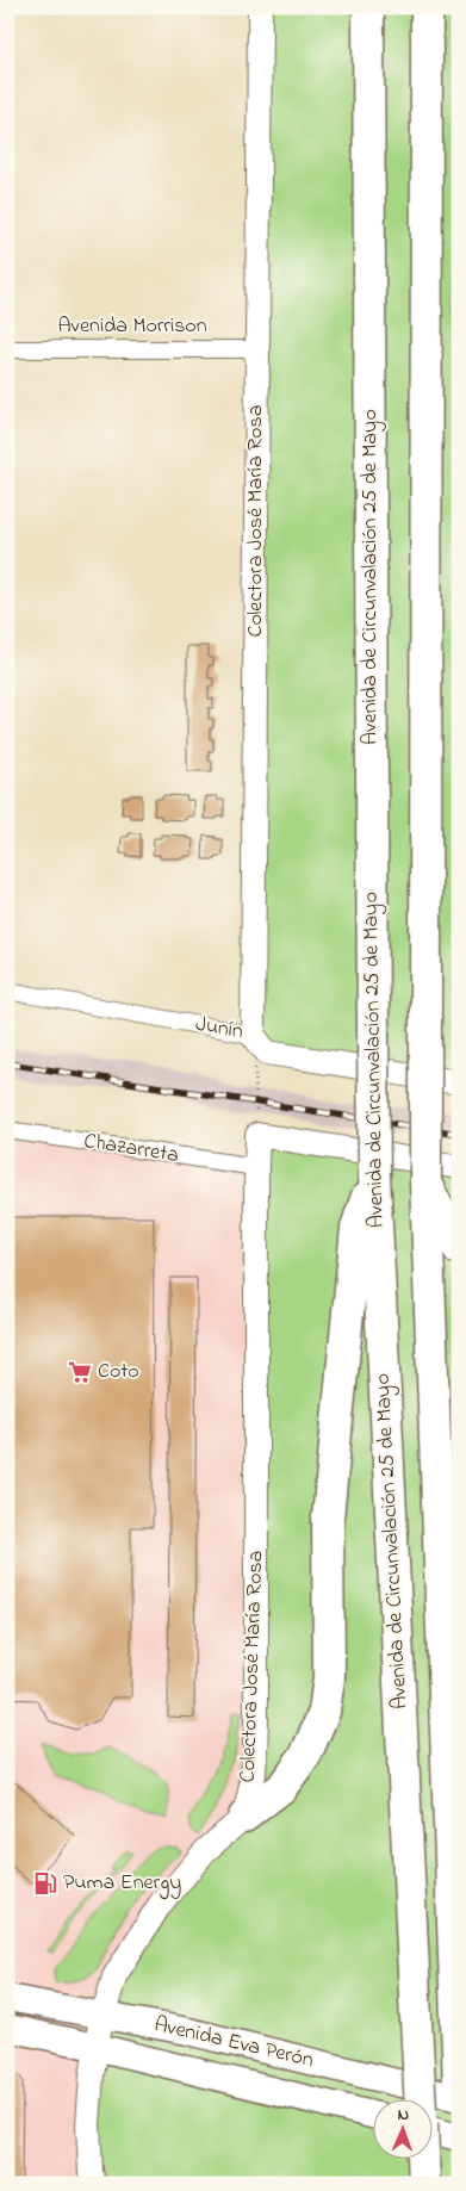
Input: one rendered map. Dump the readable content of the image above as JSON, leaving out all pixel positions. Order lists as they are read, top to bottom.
{
  "streets": {
    "highway": ["Avenida de Circunvalación 25 de Mayo"],
    "main road": ["Colectora José María Rosa", "Junín", "Avenida Eva Perón"],
    "street": ["Avenida Morrison", "Chazarreta"]
  },
  "crossings": [
    ["Avenida Morrison", "Colectora José María Rosa"],
    ["Colectora José María Rosa", "Junín"],
    ["Colectora José María Rosa", "Chazarreta"]
  ],
  "places": {
    "supermarket": ["Coto"],
    "fuel station": ["Puma Energy"]
  },
  "north": "top"
}
